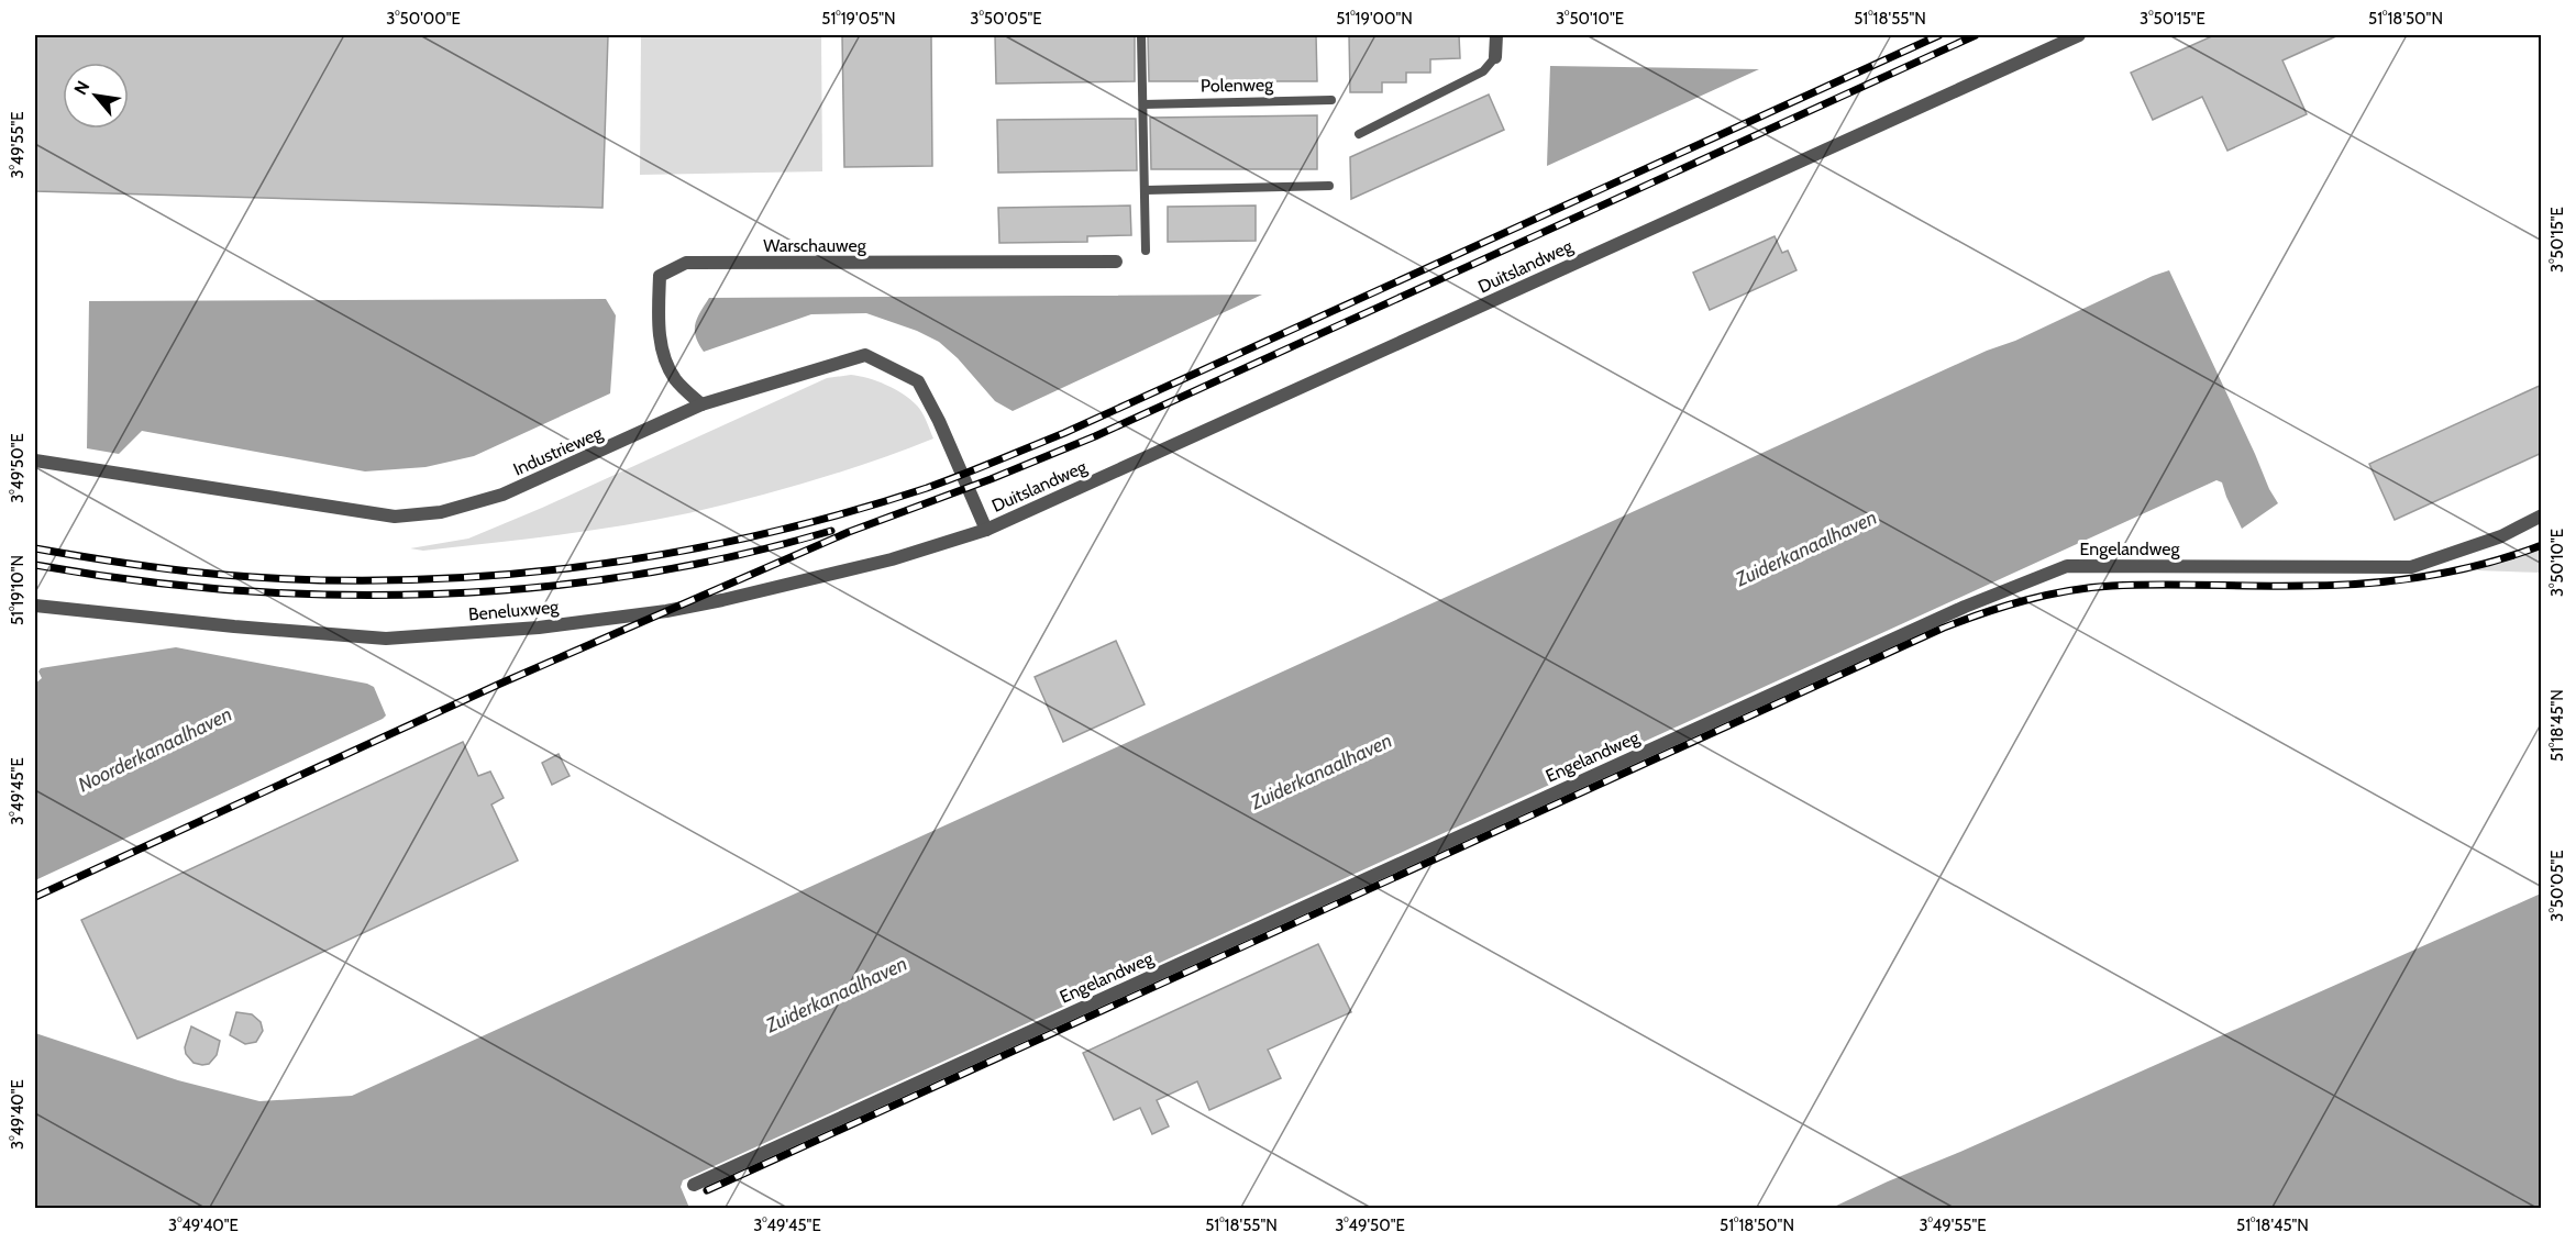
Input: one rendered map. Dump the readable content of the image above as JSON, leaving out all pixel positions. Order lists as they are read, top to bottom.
{
  "streets": {
    "street": [
      "Warschauweg",
      "Duitslandweg",
      "Industrieweg",
      "Engelandweg",
      "Beneluxweg"
    ],
    "lane": ["Polenweg"]
  },
  "crossings": [
    ["Warschauweg", "Industrieweg"],
    ["Duitslandweg", "Industrieweg"],
    ["Duitslandweg", "Beneluxweg"],
    ["Industrieweg", "Beneluxweg"]
  ],
  "water": ["Zuiderkanaalhaven", "Noorderkanaalhaven"],
  "north": "top left",
  "coordinates": [
    "3°50'00\"E",
    "51°19'05\"N",
    "3°50'05\"E",
    "51°19'00\"N",
    "3°50'10\"E",
    "51°18'55\"N",
    "3°50'15\"E",
    "51°18'50\"N",
    "3°49'55\"E",
    "3°49'50\"E",
    "51°19'10\"N",
    "51°18'45\"N",
    "3°49'45\"E",
    "3°49'40\"E"
  ]
}
